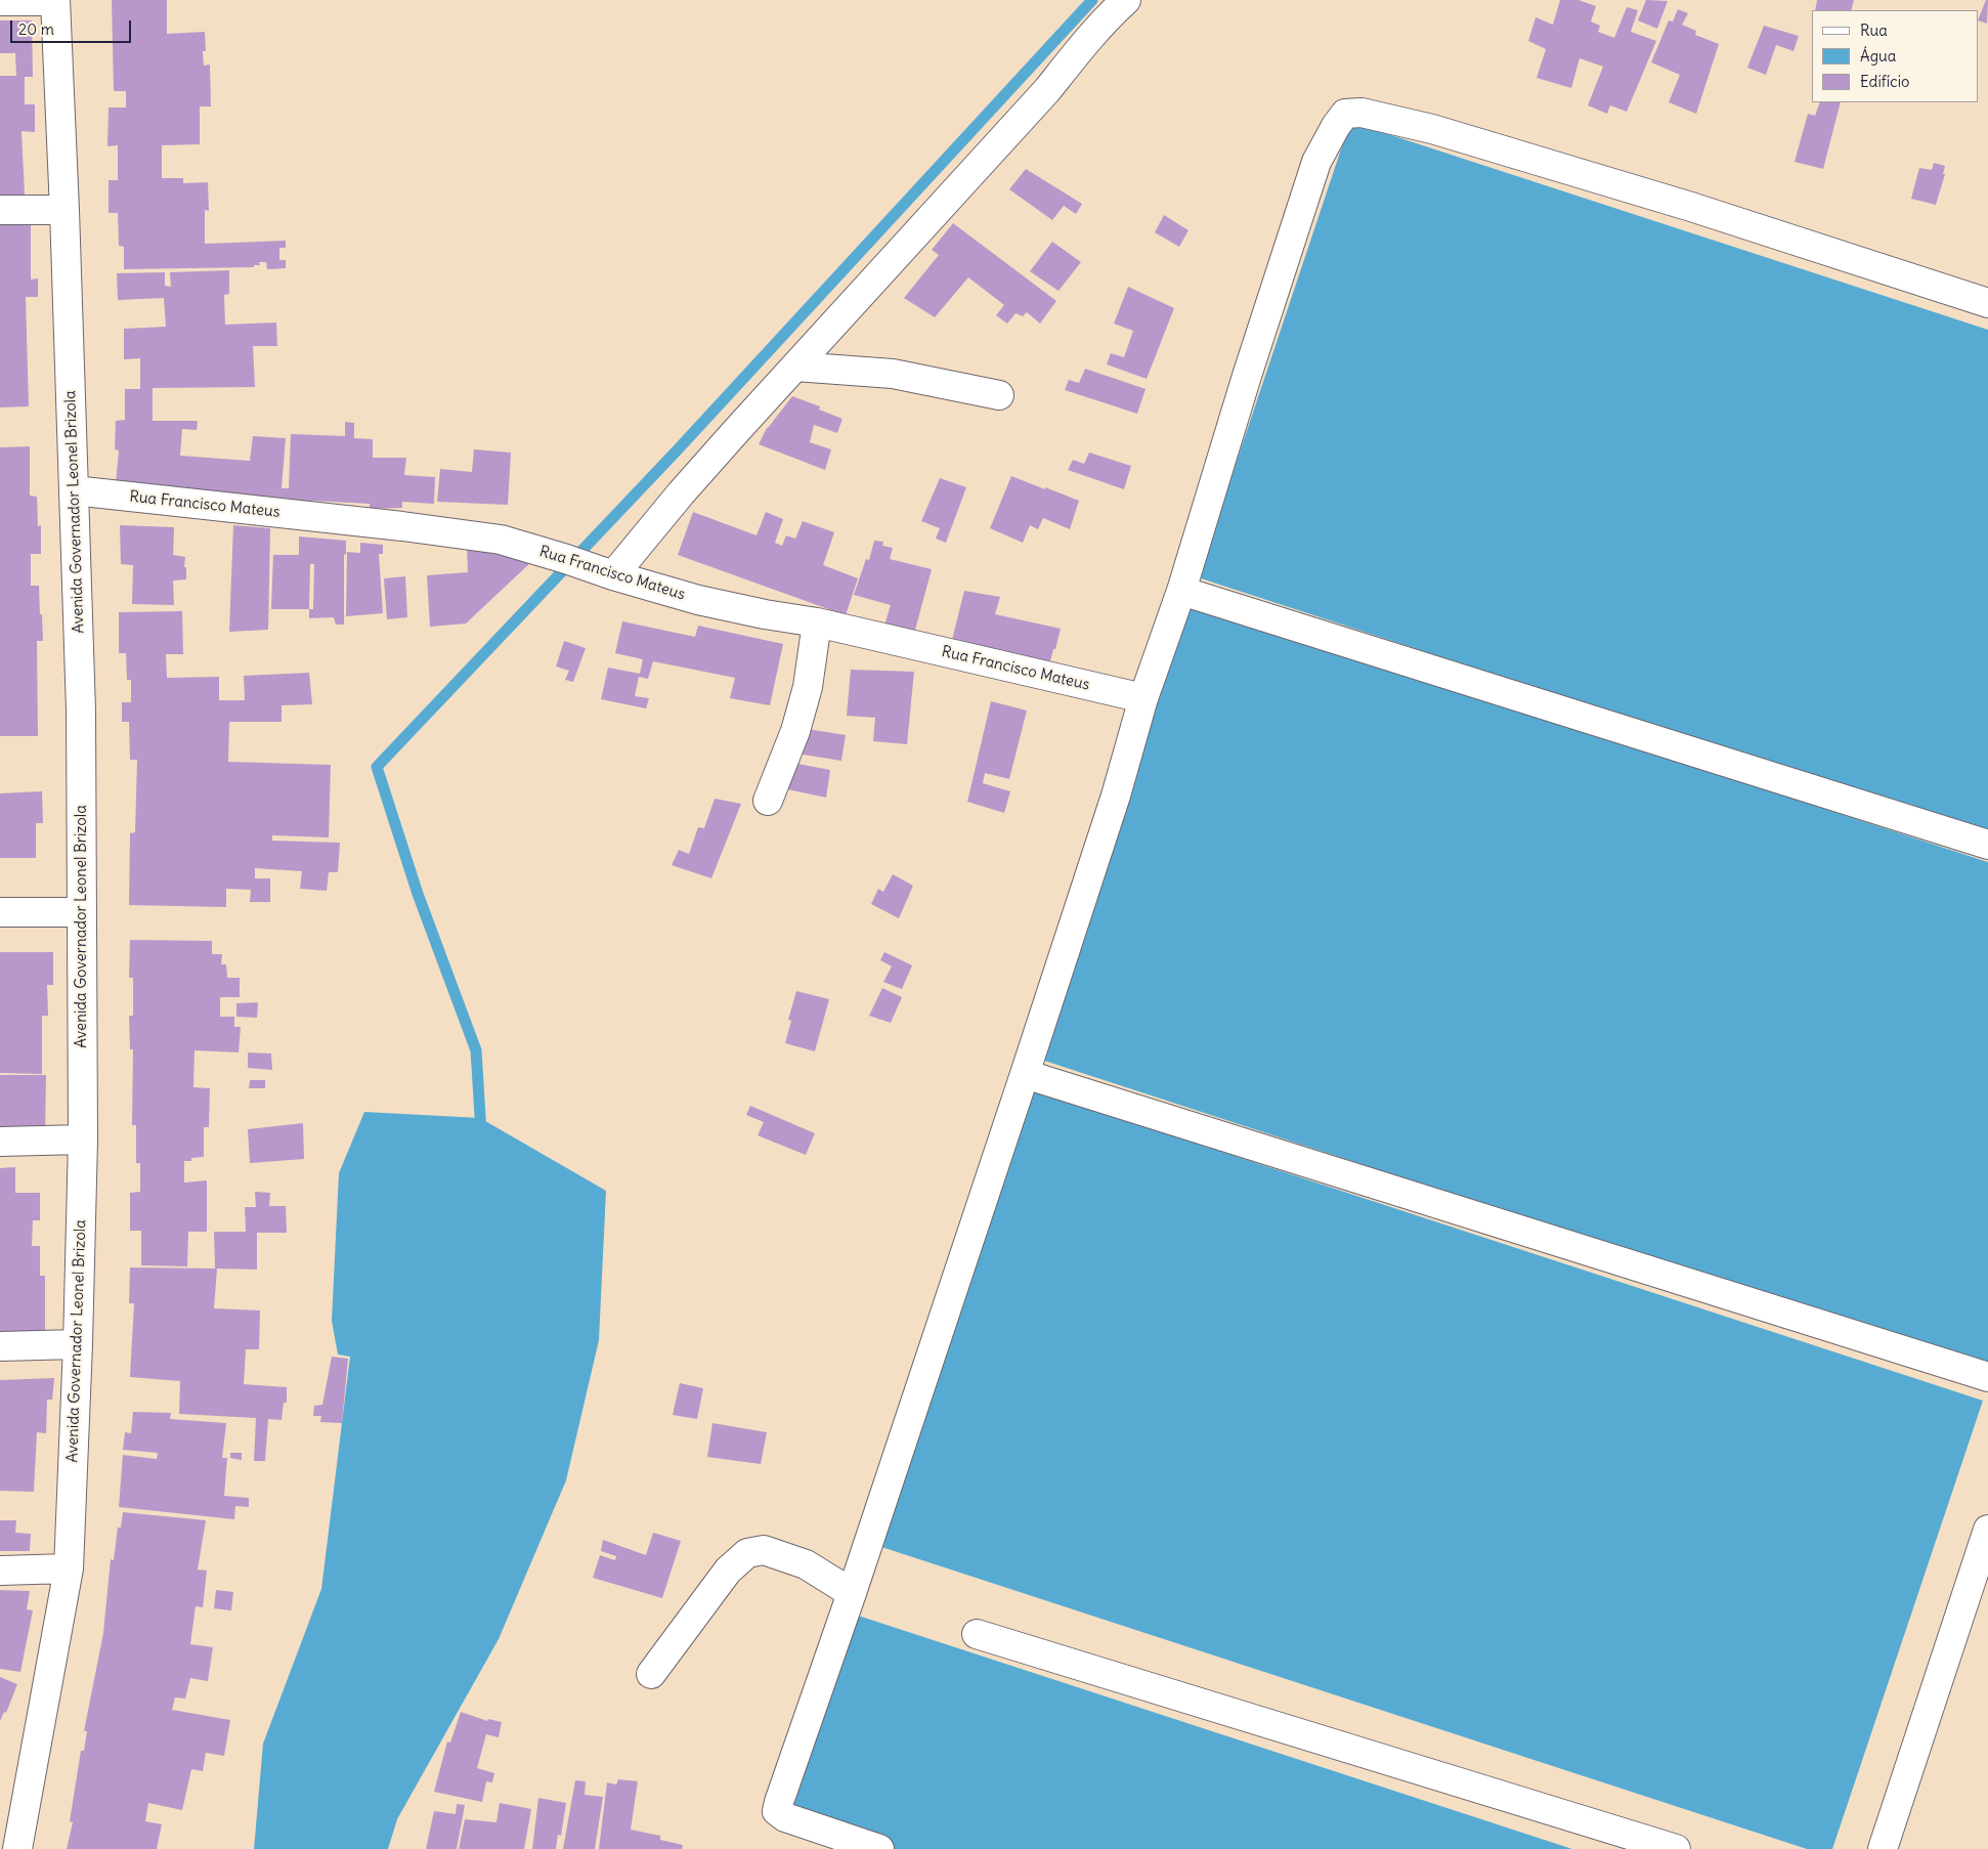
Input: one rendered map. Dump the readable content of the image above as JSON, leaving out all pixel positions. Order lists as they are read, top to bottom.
{
  "streets": {
    "street": ["Rua Francisco Mateus", "Avenida Governador Leonel Brizola"]
  },
  "crossings": [
    ["Rua Francisco Mateus", "Avenida Governador Leonel Brizola"]
  ],
  "legend": ["Rua", "Água", "Edifício"],
  "scale_bar": "20 m"
}
